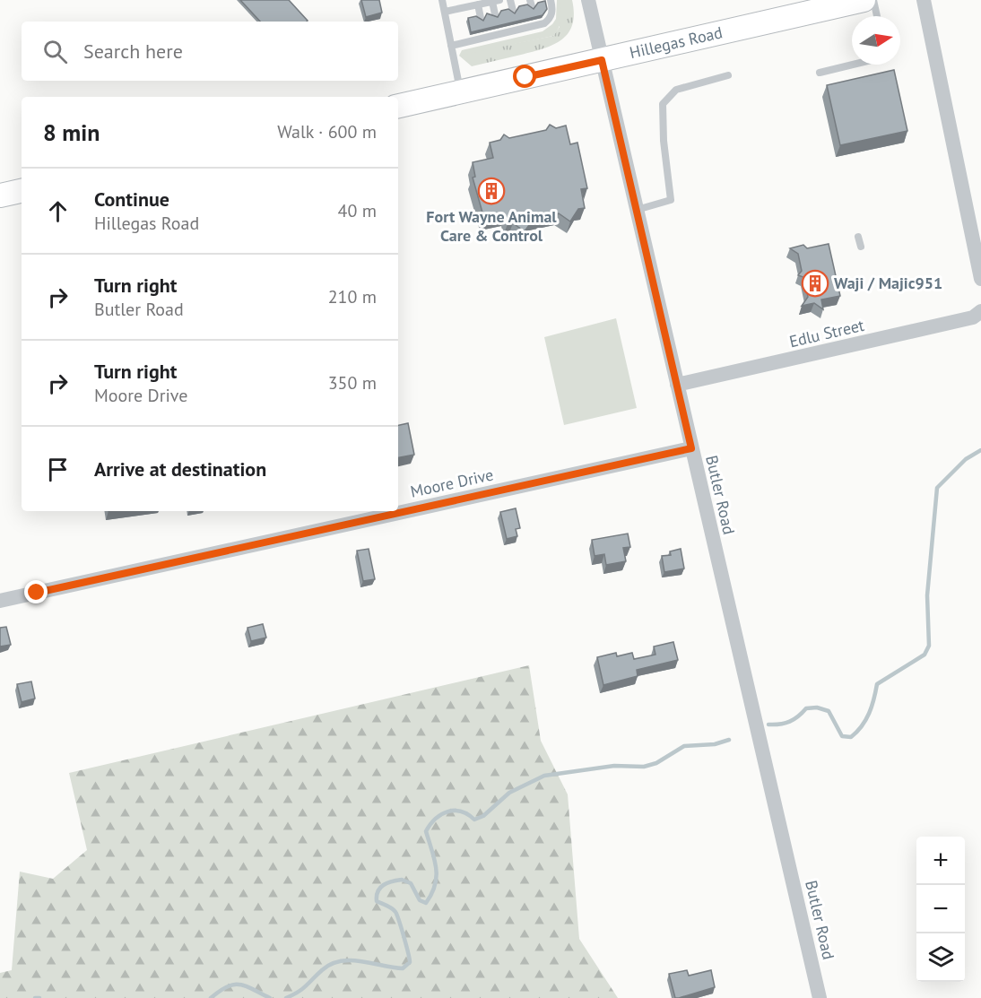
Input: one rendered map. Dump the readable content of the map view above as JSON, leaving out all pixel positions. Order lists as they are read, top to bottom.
{
  "streets": {
    "main road": ["Hillegas Road"],
    "street": ["Edlu Street", "Moore Drive", "Butler Road"]
  },
  "crossings": [
    ["Hillegas Road", "Butler Road"],
    ["Edlu Street", "Butler Road"],
    ["Moore Drive", "Butler Road"]
  ],
  "places": {
    "building": ["Fort Wayne Animal Care & Control", "Waji / Majic951"]
  },
  "north": "right",
  "page": {
    "search": "Search here",
    "heading": ["8 min", "Walk · 600 m"],
    "list": [
      ["Continue", "Hillegas Road", "40 m"],
      ["Turn right", "Butler Road", "210 m"],
      ["Turn right", "Moore Drive", "350 m"],
      "Arrive at destination"
    ],
    "map_buttons": ["+", "−"]
  }
}
